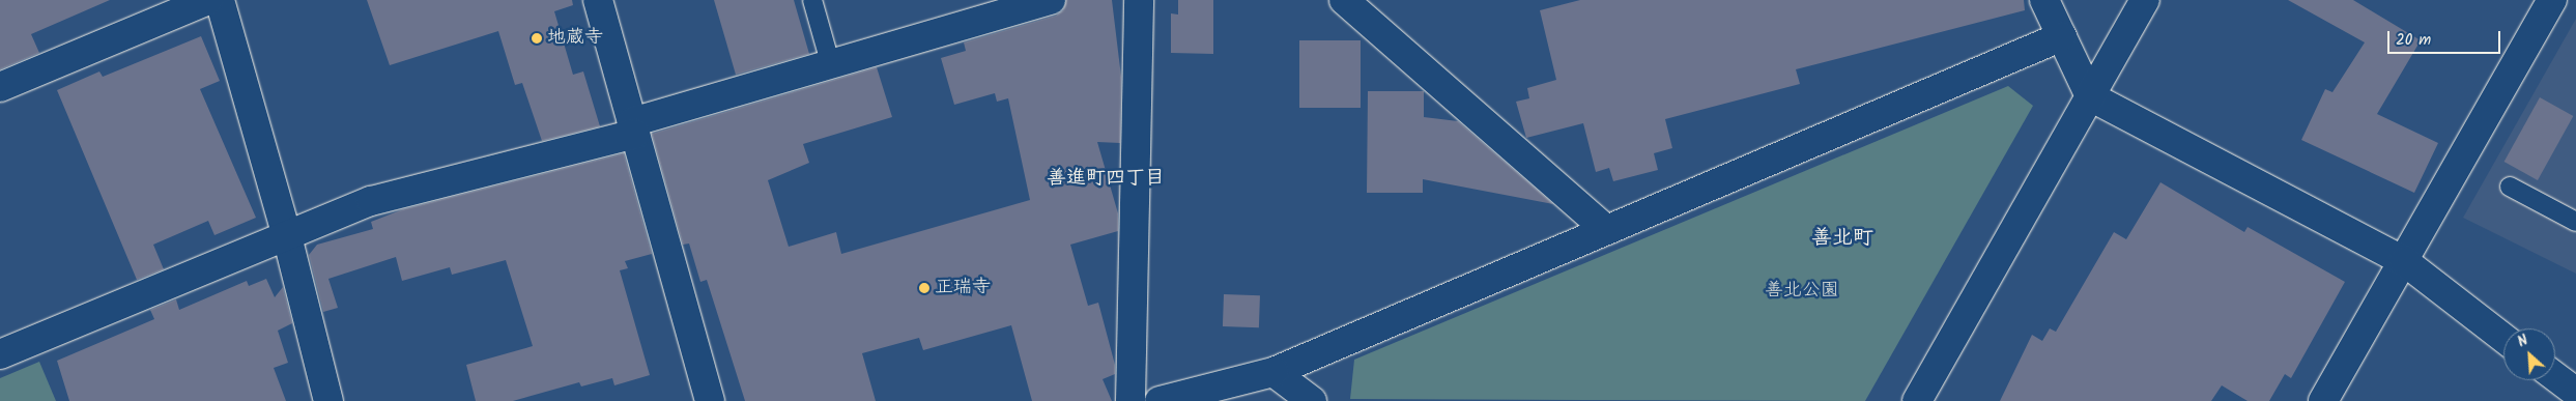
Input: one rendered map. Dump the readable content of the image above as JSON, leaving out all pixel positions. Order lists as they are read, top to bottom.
{
  "districts": ["善進町四丁目", "善北町"],
  "parks": ["善北公園"],
  "places": ["地蔵寺", "正瑞寺"],
  "scale_bar": "20 m",
  "north": "top left"
}
